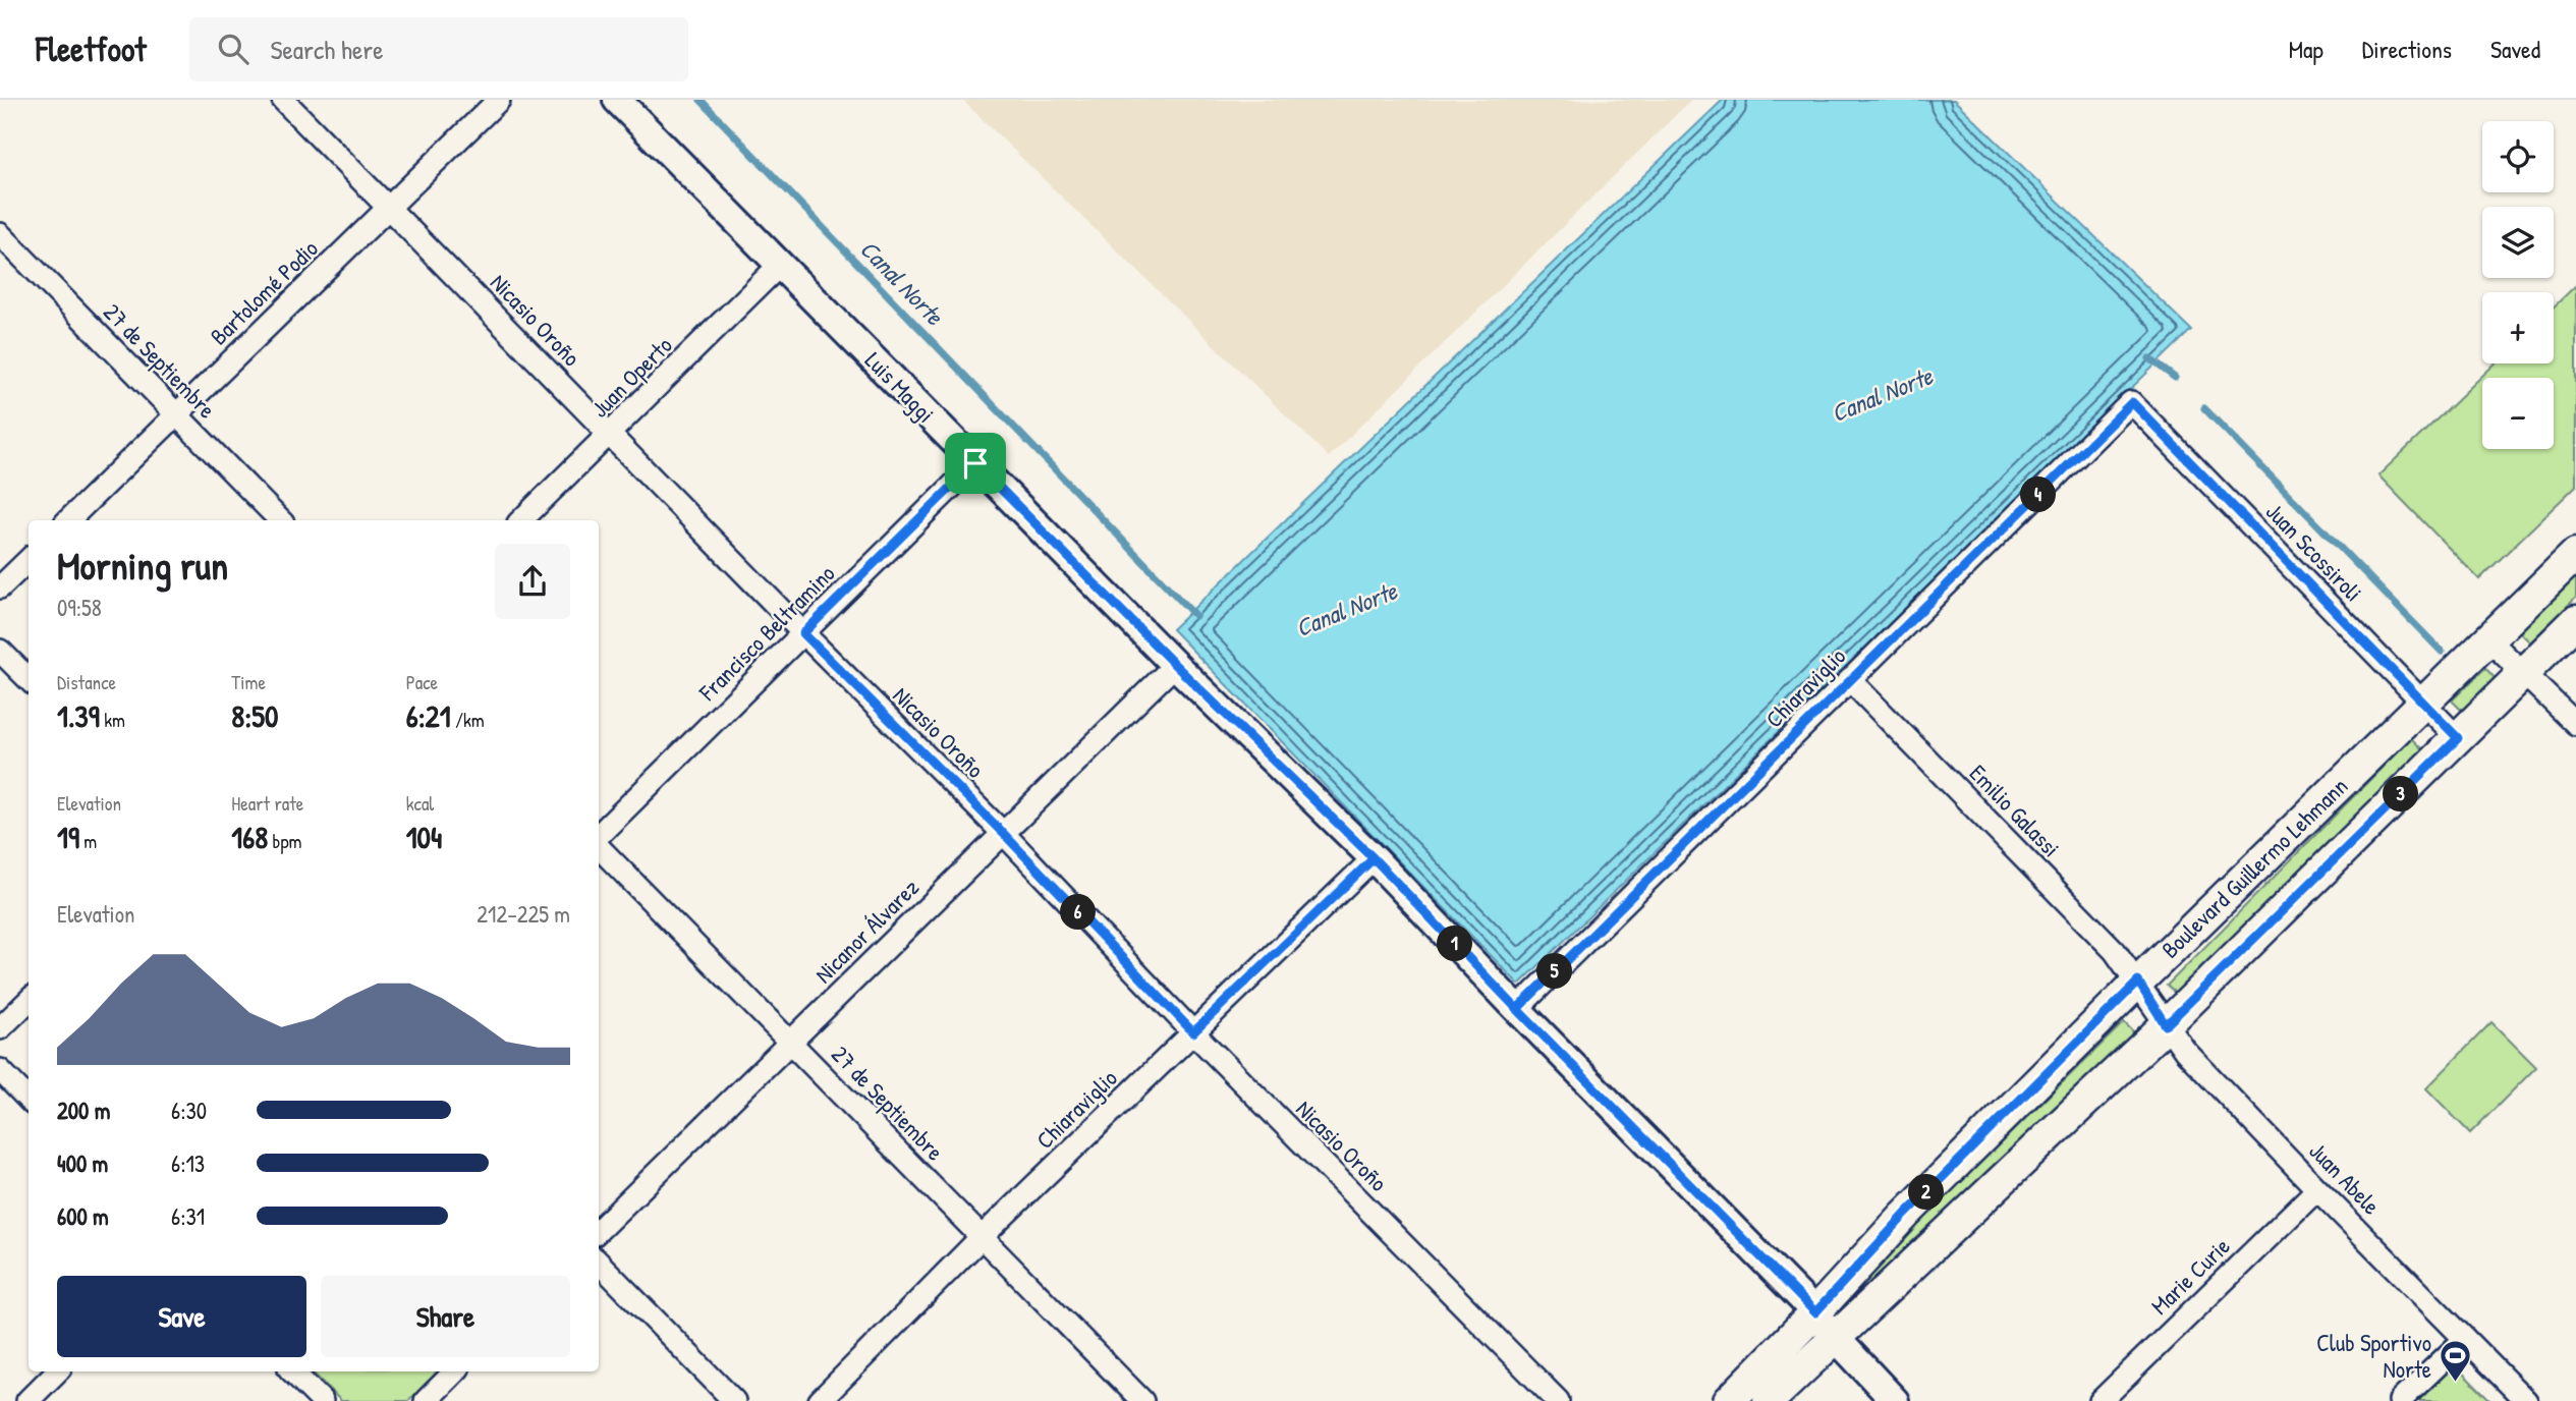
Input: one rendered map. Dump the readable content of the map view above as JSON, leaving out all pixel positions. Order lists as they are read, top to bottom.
{
  "streets": {
    "main road": ["Boulevard Guillermo Lehmann"],
    "street": [
      "Bartolomé Podio",
      "Nicasio Oroño",
      "27 de Septiembre",
      "Juan Operto",
      "Luis Maggi",
      "Juan Scossiroli",
      "Francisco Beltramino",
      "Chiaraviglio",
      "Emilio Galassi",
      "Nicanor Álvarez",
      "Juan Abele",
      "Marie Curie"
    ]
  },
  "crossings": [
    ["Bartolomé Podio", "Nicasio Oroño"],
    ["Bartolomé Podio", "27 de Septiembre"],
    ["Nicasio Oroño", "Juan Operto"],
    ["Nicasio Oroño", "Francisco Beltramino"],
    ["Nicasio Oroño", "Chiaraviglio"],
    ["Nicasio Oroño", "Nicanor Álvarez"],
    ["27 de Septiembre", "Chiaraviglio"],
    ["27 de Septiembre", "Nicanor Álvarez"],
    ["Juan Operto", "Luis Maggi"],
    ["Luis Maggi", "Francisco Beltramino"],
    ["Luis Maggi", "Chiaraviglio"],
    ["Luis Maggi", "Boulevard Guillermo Lehmann"],
    ["Luis Maggi", "Nicanor Álvarez"],
    ["Juan Scossiroli", "Chiaraviglio"],
    ["Juan Scossiroli", "Boulevard Guillermo Lehmann"],
    ["Chiaraviglio", "Emilio Galassi"],
    ["Emilio Galassi", "Boulevard Guillermo Lehmann"],
    ["Emilio Galassi", "Juan Abele"],
    ["Boulevard Guillermo Lehmann", "Juan Abele"],
    ["Juan Abele", "Marie Curie"]
  ],
  "water": ["Canal Norte"],
  "places": {
    "sports": ["Club Sportivo Norte"]
  },
  "page": {
    "header": "Fleetfoot",
    "search": "Search here",
    "nav": ["Map", "Directions", "Saved"],
    "map_buttons": ["+", "−"],
    "pins": [
      "4",
      "3",
      "6",
      "1",
      "5",
      "2"
    ],
    "heading": ["Morning run", "09:58"],
    "stats": [
      ["Distance", "1.39 km"],
      ["Time", "8:50"],
      ["Pace", "6:21 /km"],
      ["Elevation", "19 m"],
      ["Heart rate", "168 bpm"],
      ["kcal", "104"]
    ],
    "chart": ["Elevation", "212–225 m"],
    "list": [
      {
        "name": "200 m",
        "note": "6:30"
      },
      {
        "name": "400 m",
        "note": "6:13"
      },
      {
        "name": "600 m",
        "note": "6:31"
      }
    ],
    "buttons": ["Save", "Share"]
  }
}
